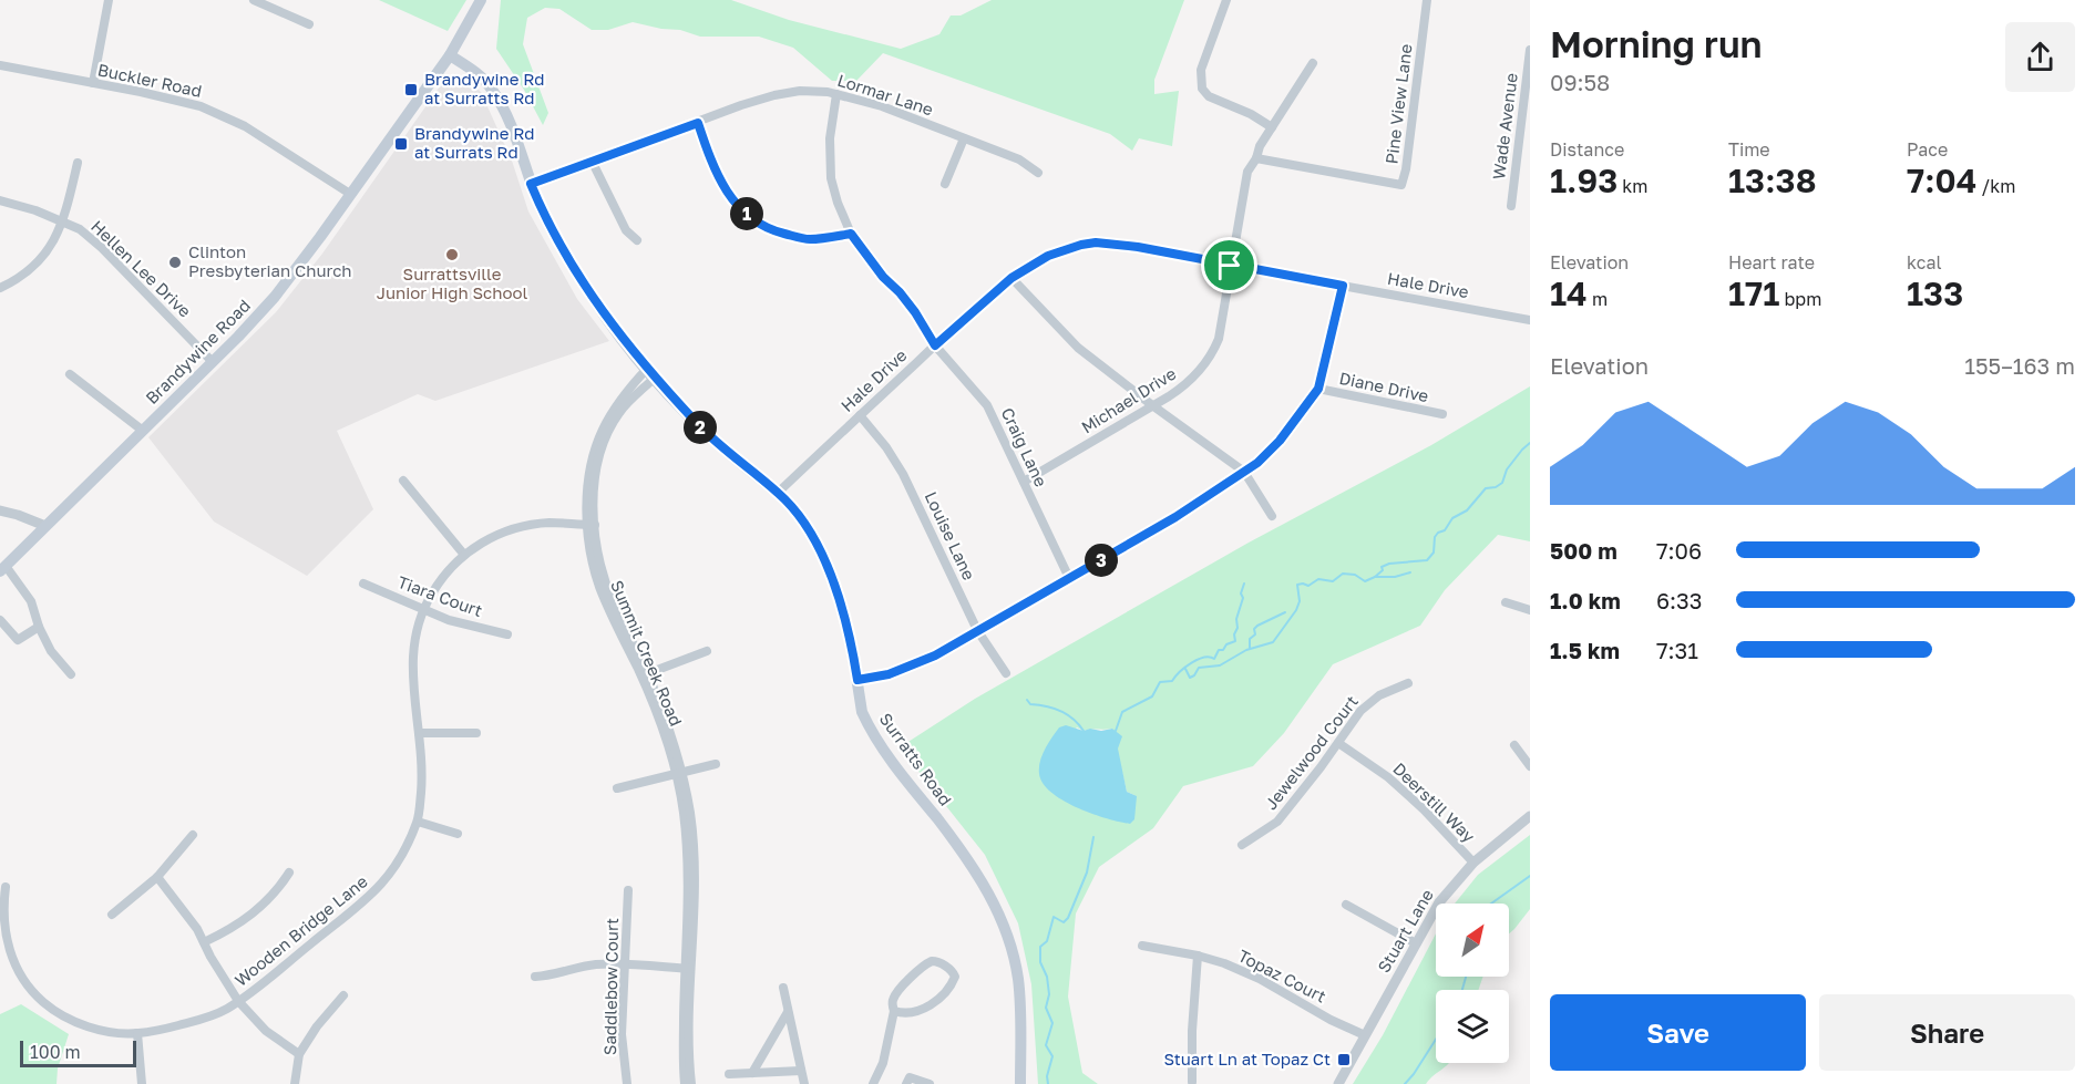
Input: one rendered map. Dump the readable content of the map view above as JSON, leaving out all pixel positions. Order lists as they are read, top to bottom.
{
  "streets": {
    "main road": ["Brandywine Road", "Surratts Road"],
    "street": [
      "Buckler Road",
      "Lormar Lane",
      "Pine View Lane",
      "Wade Avenue",
      "Hellen Lee Drive",
      "Hale Drive",
      "Diane Drive",
      "Michael Drive",
      "Craig Lane",
      "Louise Lane",
      "Tiara Court",
      "Summit Creek Road",
      "Jewelwood Court",
      "Deerstill Way",
      "Wooden Bridge Lane",
      "Stuart Lane",
      "Topaz Court",
      "Saddlebow Court"
    ]
  },
  "crossings": [
    ["Buckler Road", "Brandywine Road"],
    ["Lormar Lane", "Craig Lane"],
    ["Lormar Lane", "Surratts Road"],
    ["Pine View Lane", "Michael Drive"],
    ["Hellen Lee Drive", "Brandywine Road"],
    ["Hale Drive", "Michael Drive"],
    ["Hale Drive", "Craig Lane"],
    ["Hale Drive", "Louise Lane"],
    ["Hale Drive", "Surratts Road"],
    ["Brandywine Road", "Surratts Road"],
    ["Michael Drive", "Craig Lane"],
    ["Tiara Court", "Wooden Bridge Lane"],
    ["Summit Creek Road", "Surratts Road"],
    ["Summit Creek Road", "Wooden Bridge Lane"],
    ["Jewelwood Court", "Deerstill Way"],
    ["Deerstill Way", "Stuart Lane"],
    ["Stuart Lane", "Topaz Court"]
  ],
  "places": {
    "transit": ["Brandywine Rd at Surratts Rd", "Brandywine Rd at Surrats Rd", "Stuart Ln at Topaz Ct"],
    "other": ["Surrattsville Junior High School", "Clinton Presbyterian Church"]
  },
  "scale_bar": "100 m",
  "north": "top right",
  "page": {
    "heading": ["Morning run", "09:58"],
    "stats": [
      ["Distance", "1.93 km"],
      ["Time", "13:38"],
      ["Pace", "7:04 /km"],
      ["Elevation", "14 m"],
      ["Heart rate", "171 bpm"],
      ["kcal", "133"]
    ],
    "pins": ["1", "2", "3"],
    "chart": ["Elevation", "155–163 m"],
    "list": [
      {
        "name": "500 m",
        "note": "7:06"
      },
      {
        "name": "1.0 km",
        "note": "6:33"
      },
      {
        "name": "1.5 km",
        "note": "7:31"
      }
    ],
    "buttons": ["Save", "Share"],
    "scale": "100 m"
  }
}
